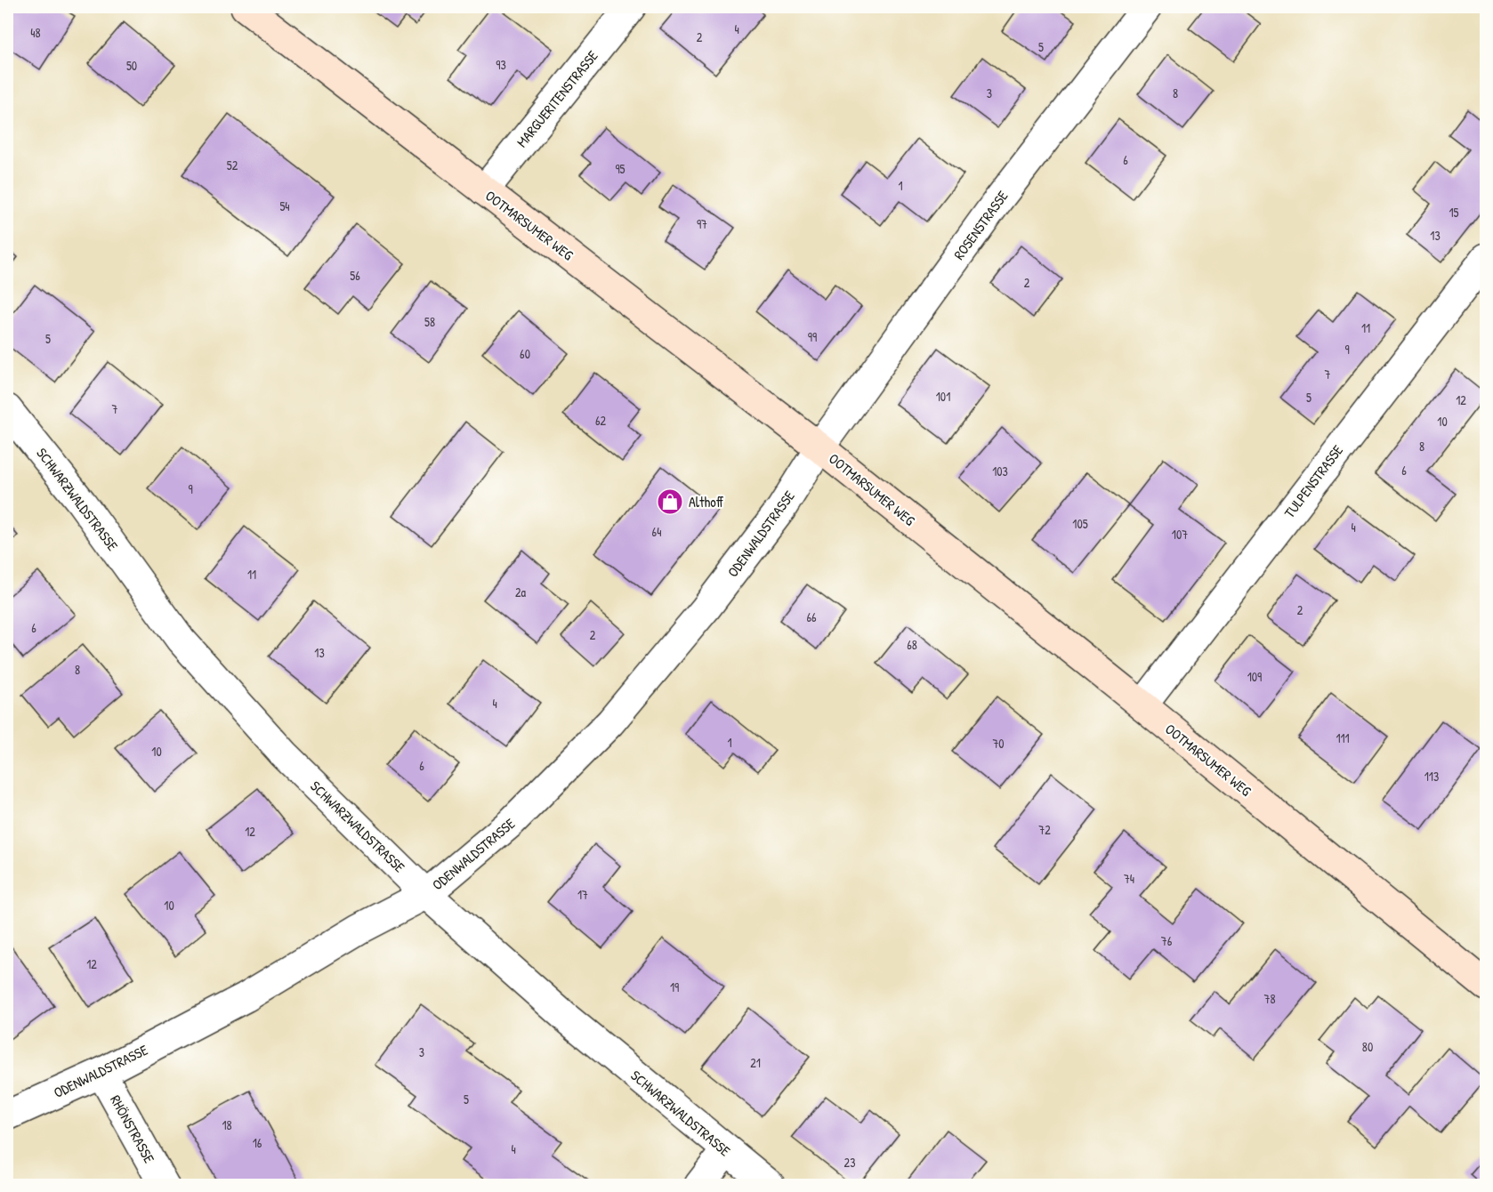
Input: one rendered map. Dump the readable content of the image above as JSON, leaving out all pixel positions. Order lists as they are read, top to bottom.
{
  "streets": {
    "street": [
      "MARGUERITENSTRASSE",
      "OOTMARSUMER WEG",
      "ROSENSTRASSE",
      "TULPENSTRASSE",
      "SCHWARZWALDSTRASSE",
      "ODENWALDSTRASSE",
      "RHÖNSTRASSE"
    ]
  },
  "crossings": [
    ["MARGUERITENSTRASSE", "OOTMARSUMER WEG"],
    ["OOTMARSUMER WEG", "ROSENSTRASSE"],
    ["OOTMARSUMER WEG", "TULPENSTRASSE"],
    ["OOTMARSUMER WEG", "ODENWALDSTRASSE"],
    ["ROSENSTRASSE", "ODENWALDSTRASSE"],
    ["SCHWARZWALDSTRASSE", "ODENWALDSTRASSE"],
    ["ODENWALDSTRASSE", "RHÖNSTRASSE"]
  ],
  "places": {
    "shop": ["Althoff"]
  },
  "house_numbers": [
    "4",
    "48",
    "2",
    "5",
    "93",
    "50",
    "3",
    "8",
    "6",
    "52",
    "95",
    "1",
    "54",
    "15",
    "97",
    "13",
    "56",
    "2",
    "58",
    "11",
    "99",
    "5",
    "9",
    "60",
    "7",
    "101",
    "5",
    "12",
    "7",
    "62",
    "10",
    "8",
    "6",
    "103",
    "9",
    "105",
    "4",
    "64",
    "107",
    "11",
    "2a",
    "2",
    "66",
    "6",
    "2",
    "68",
    "13",
    "8",
    "109",
    "4",
    "111",
    "1",
    "70",
    "10",
    "6",
    "113",
    "72",
    "12",
    "74",
    "17",
    "10",
    "76",
    "12",
    "19",
    "78",
    "80",
    "3",
    "21",
    "5",
    "18",
    "16",
    "4",
    "23"
  ]
}
